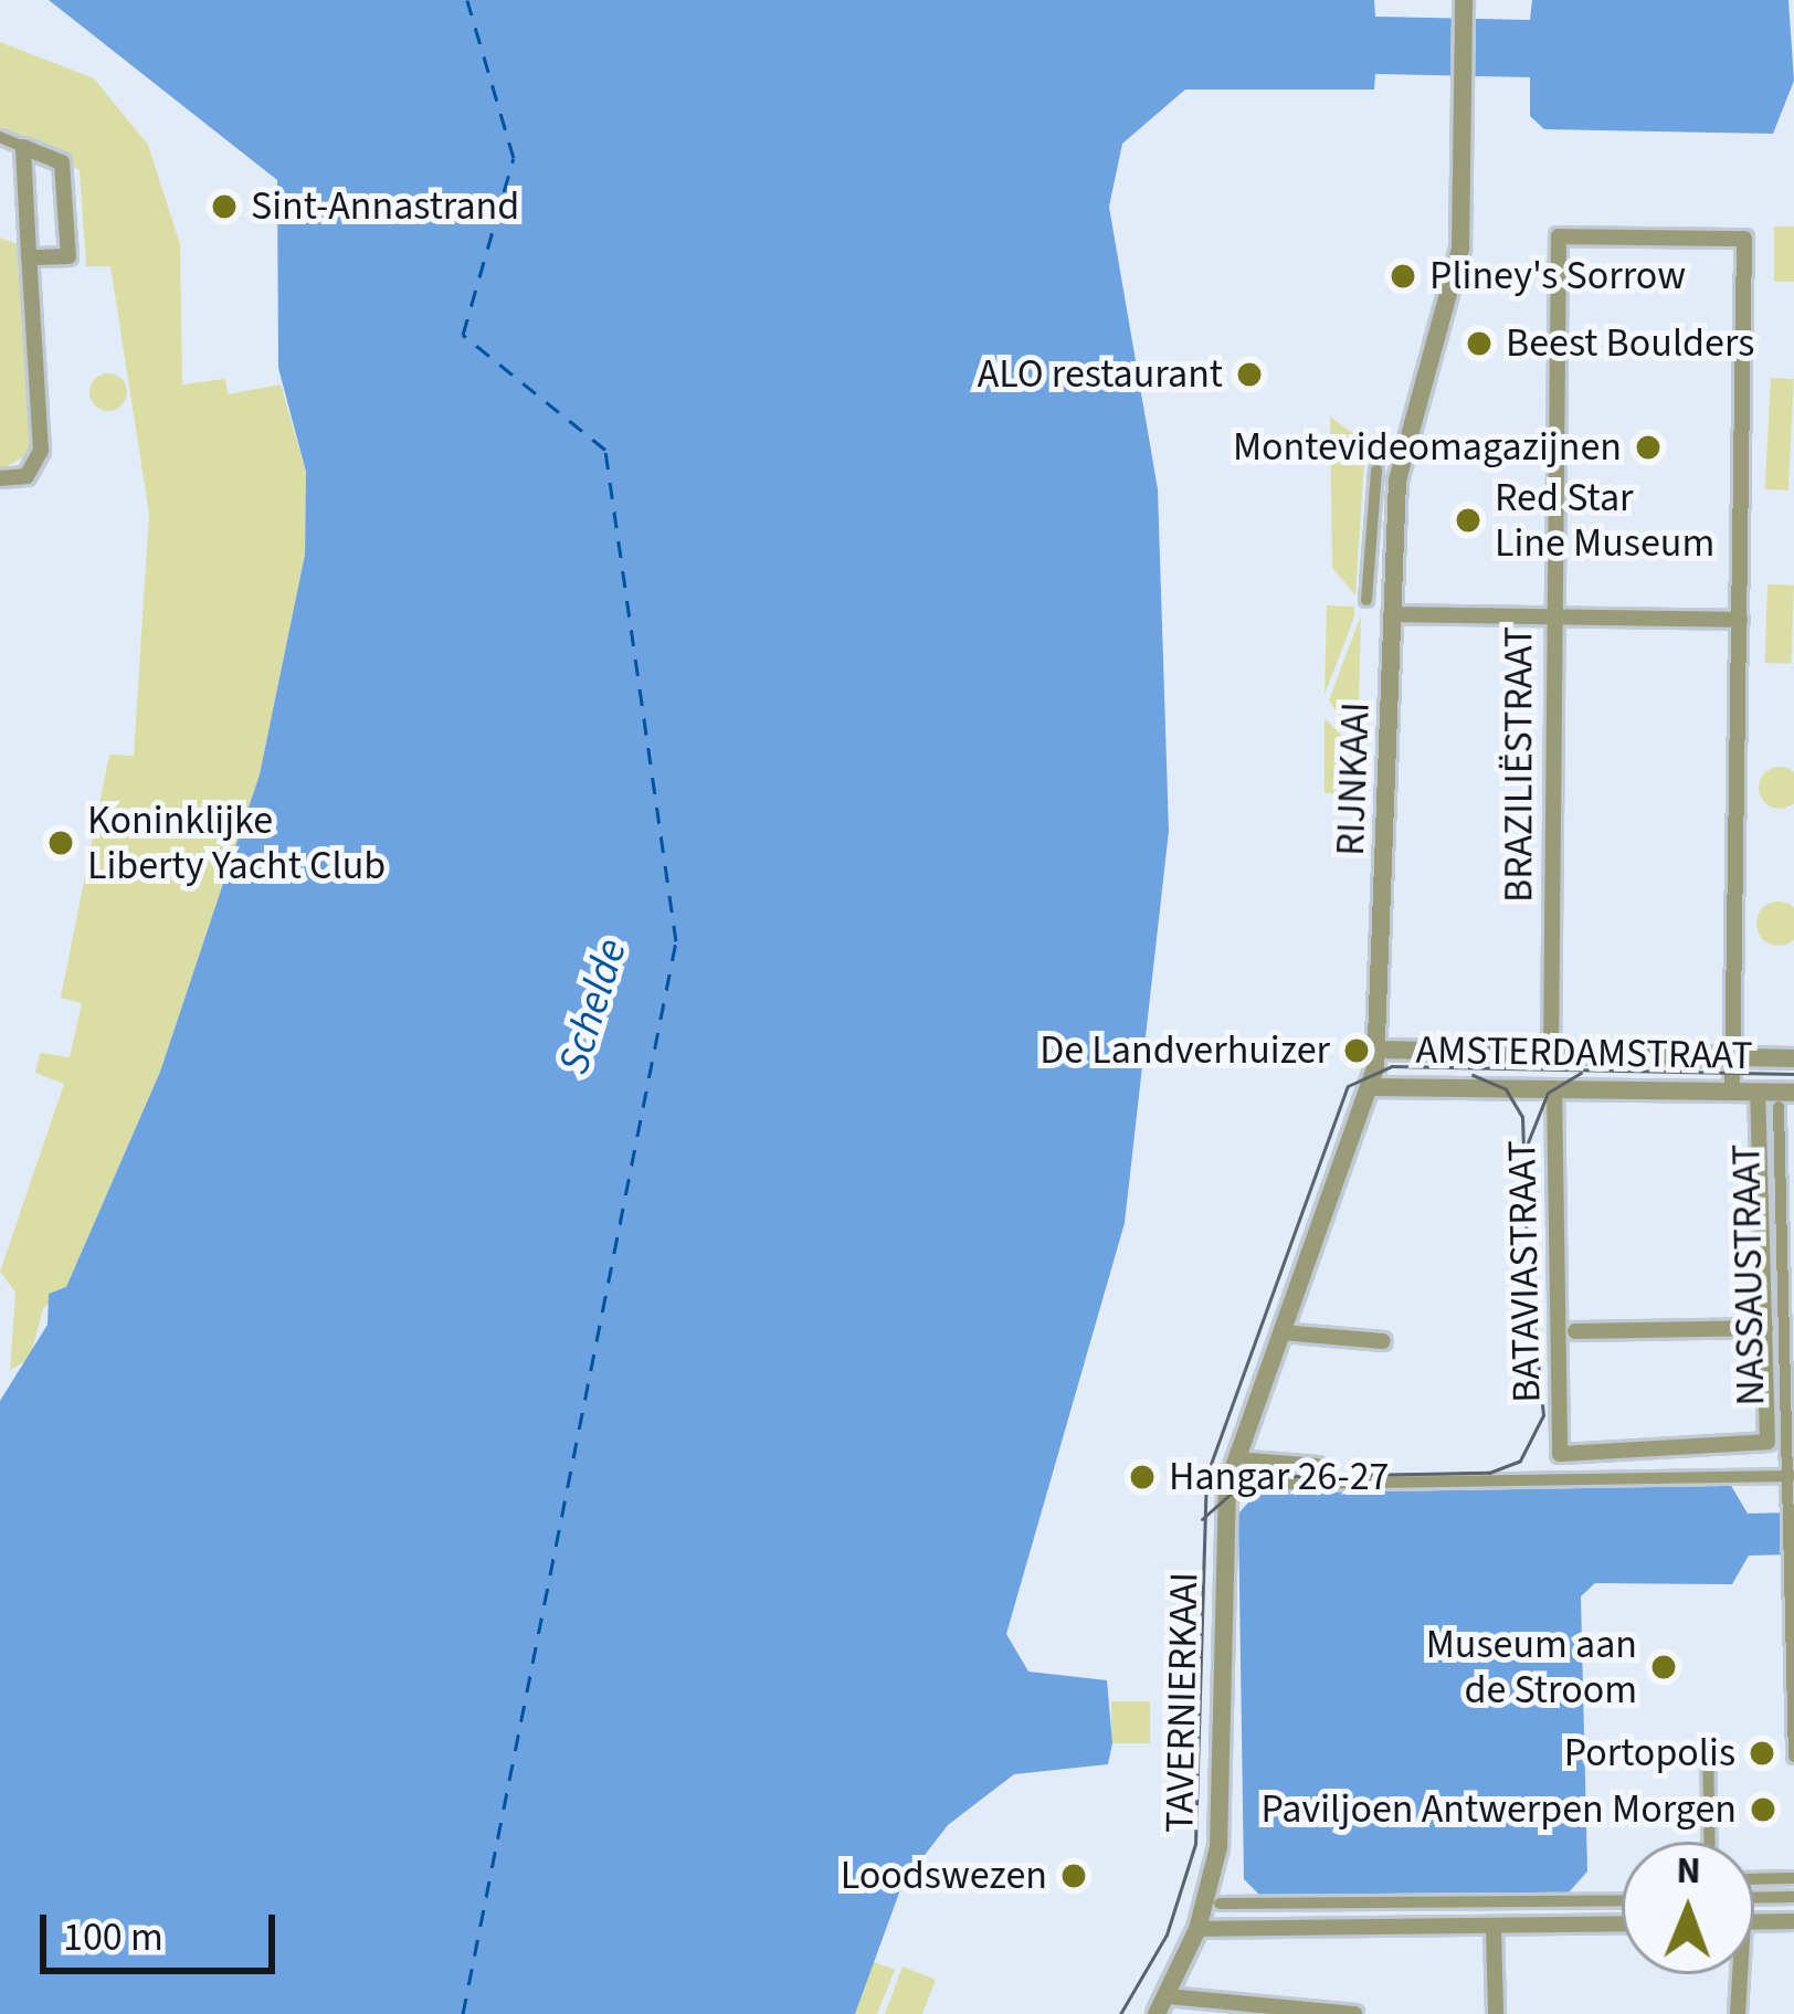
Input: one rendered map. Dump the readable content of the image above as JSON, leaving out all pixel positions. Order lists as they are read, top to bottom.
{
  "streets": {
    "street": [
      "BRAZILIËSTRAAT",
      "RIJNKAAI",
      "AMSTERDAMSTRAAT",
      "BATAVIASTRAAT",
      "NASSAUSTRAAT",
      "TAVERNIERKAAI"
    ]
  },
  "crossings": [
    ["BRAZILIËSTRAAT", "AMSTERDAMSTRAAT"],
    ["RIJNKAAI", "AMSTERDAMSTRAAT"],
    ["RIJNKAAI", "TAVERNIERKAAI"],
    ["AMSTERDAMSTRAAT", "BATAVIASTRAAT"],
    ["AMSTERDAMSTRAAT", "NASSAUSTRAAT"],
    ["BATAVIASTRAAT", "NASSAUSTRAAT"]
  ],
  "water": ["Schelde"],
  "places": [
    "Sint-Annastrand",
    "Pliney's Sorrow",
    "Beest Boulders",
    "ALO restaurant",
    "Montevideomagazijnen",
    "Red Star Line Museum",
    "Koninklijke Liberty Yacht Club",
    "De Landverhuizer",
    "Hangar 26-27",
    "Museum aan de Stroom",
    "Portopolis",
    "Paviljoen Antwerpen Morgen",
    "Loodswezen"
  ],
  "scale_bar": "100 m",
  "north": "top"
}
